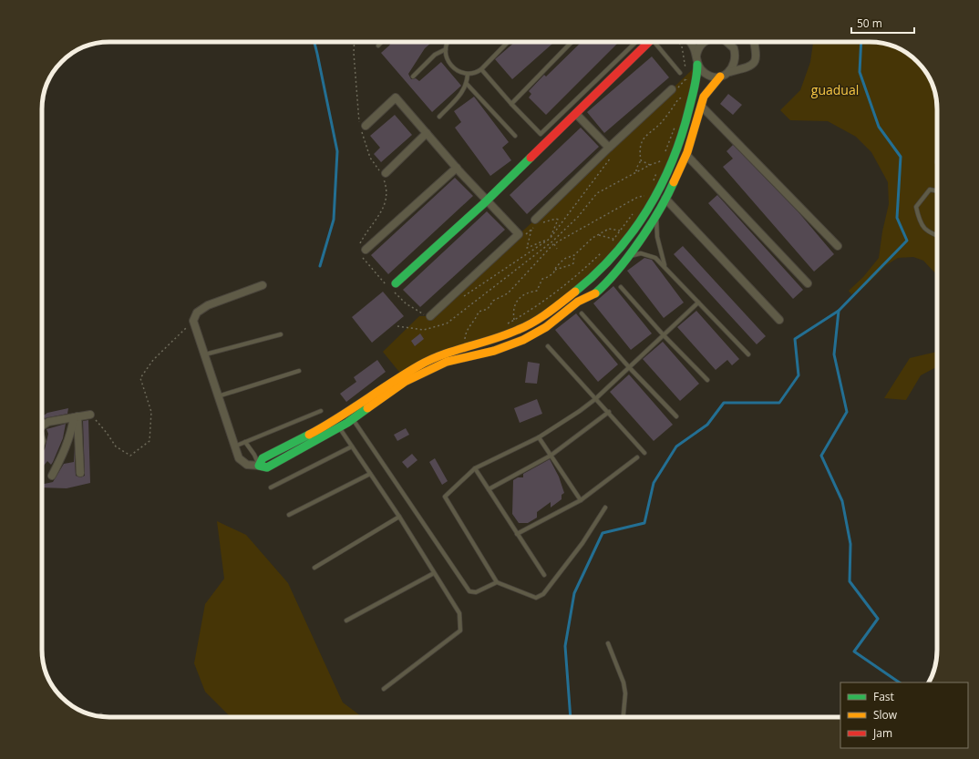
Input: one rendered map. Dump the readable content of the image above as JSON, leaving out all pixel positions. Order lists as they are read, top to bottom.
{
  "parks": ["guadual"],
  "legend": ["Fast", "Slow", "Jam"],
  "scale_bar": "50 m"
}
